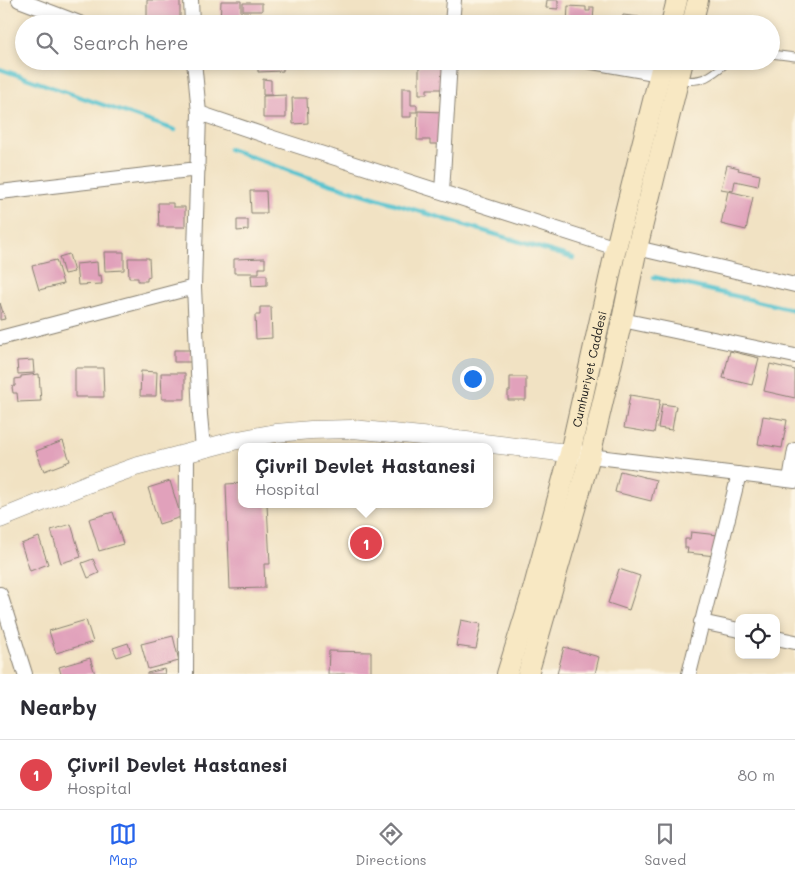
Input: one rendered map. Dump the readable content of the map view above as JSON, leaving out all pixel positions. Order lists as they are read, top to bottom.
{
  "streets": {
    "main road": ["Cumhuriyet Caddesi"]
  },
  "page": {
    "search": "Search here",
    "popup": ["Çivril Devlet Hastanesi", "Hospital"],
    "pins": "1",
    "heading": "Nearby",
    "list": [
      {
        "mark": "1",
        "name": "Çivril Devlet Hastanesi",
        "note": "Hospital",
        "value": "80 m"
      }
    ],
    "nav": ["Map", "Directions", "Saved"]
  }
}
